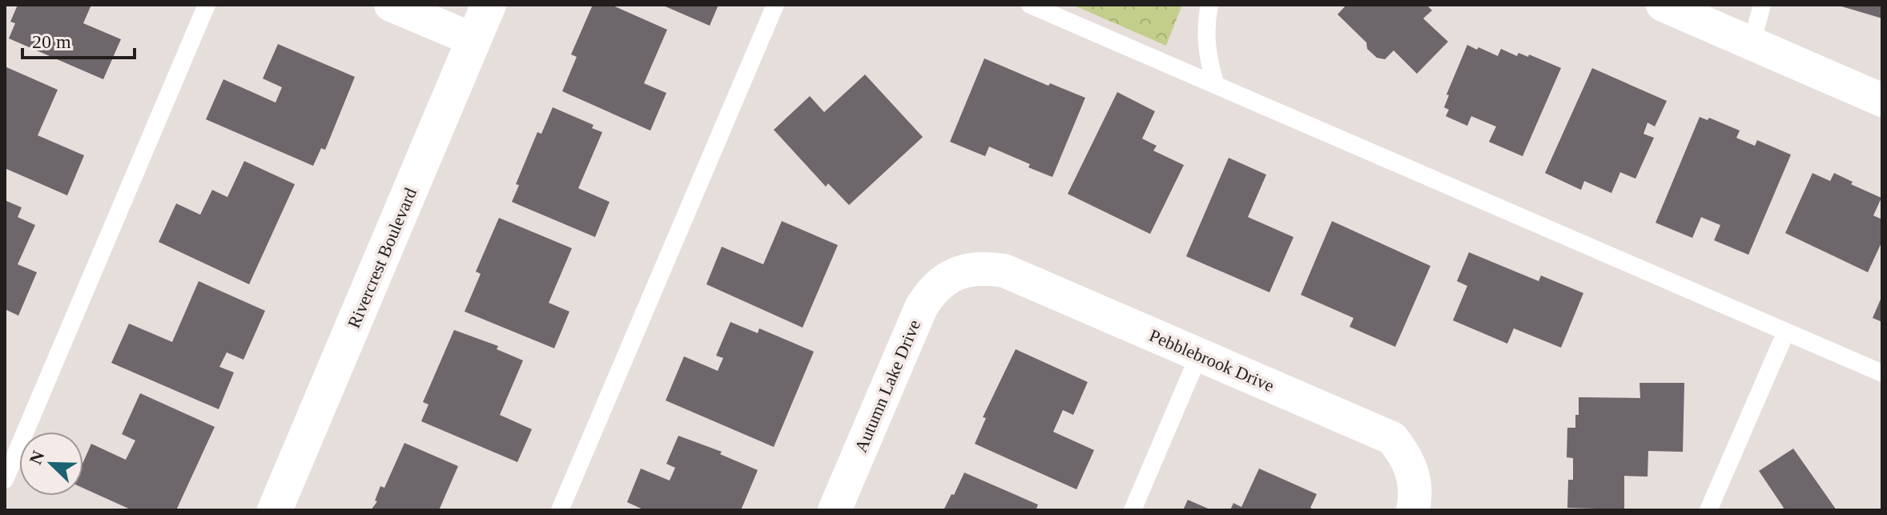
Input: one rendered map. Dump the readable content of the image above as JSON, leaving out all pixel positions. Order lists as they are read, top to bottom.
{
  "streets": {
    "street": ["Rivercrest Boulevard", "Pebblebrook Drive", "Autumn Lake Drive"]
  },
  "crossings": [
    ["Pebblebrook Drive", "Autumn Lake Drive"]
  ],
  "scale_bar": "20 m",
  "north": "top left"
}
